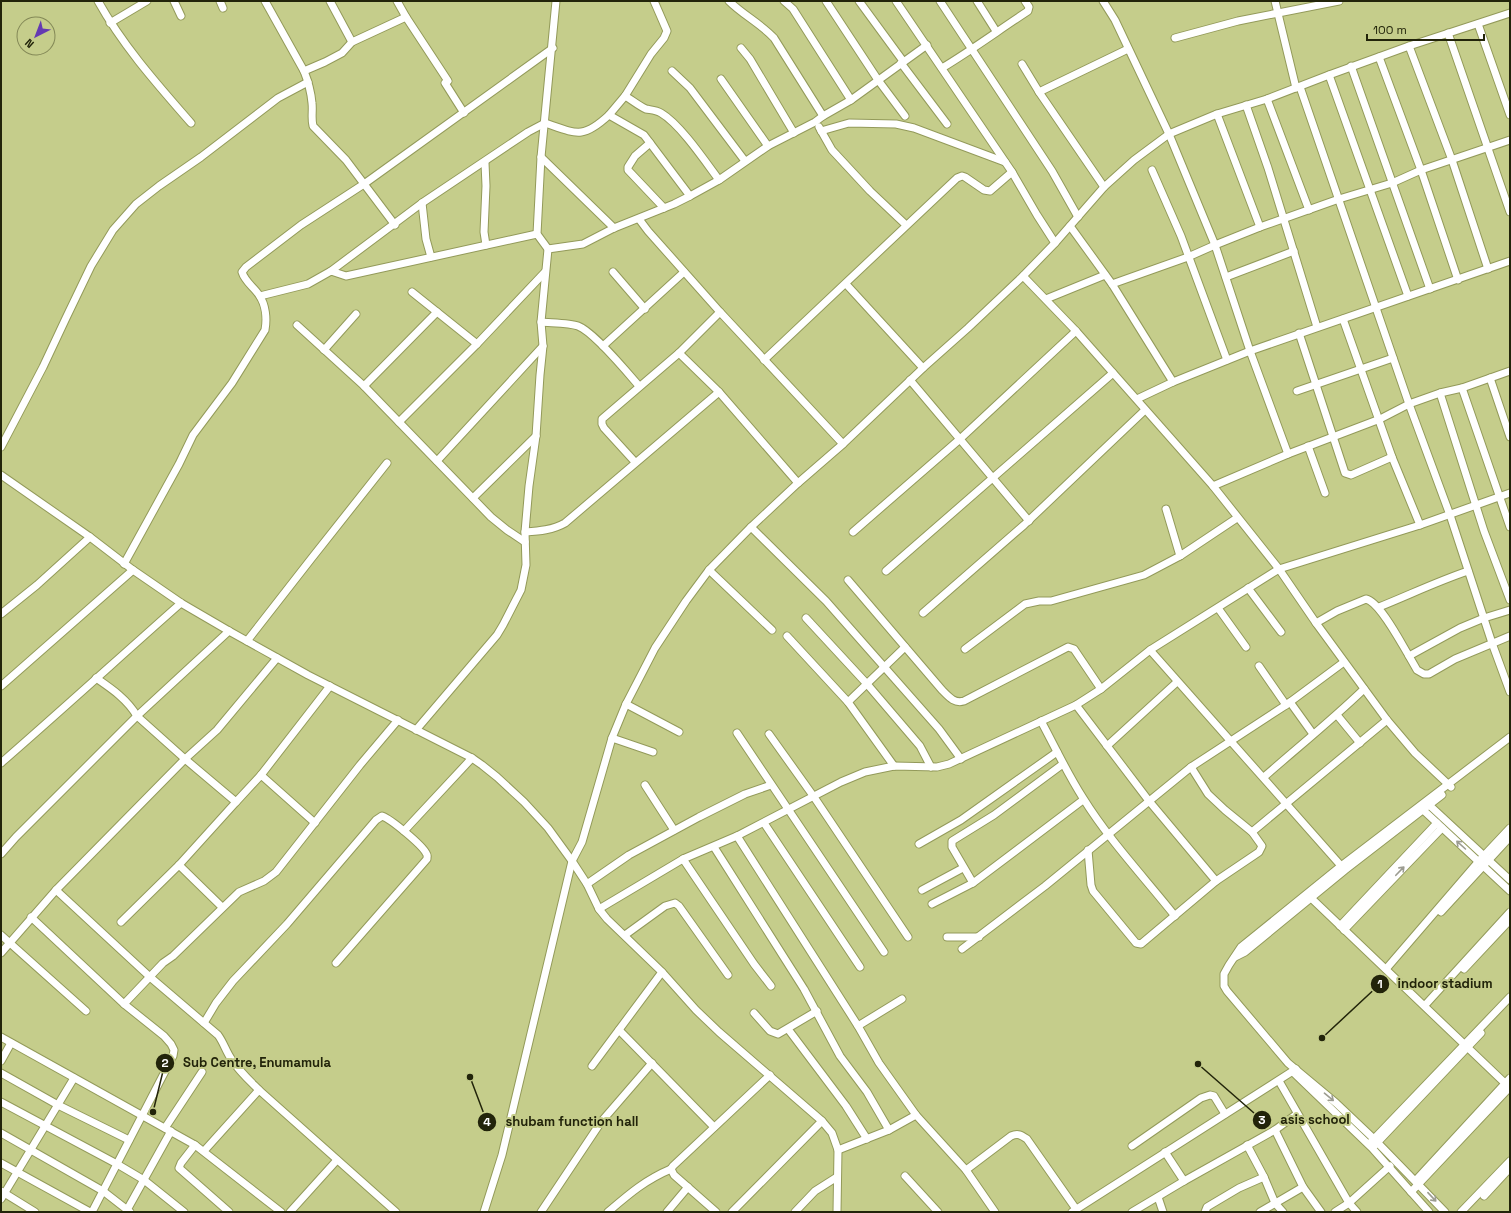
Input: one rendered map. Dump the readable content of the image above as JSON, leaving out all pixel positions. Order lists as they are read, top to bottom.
{
  "places": [
    "indoor stadium",
    "asis school",
    "shubam function hall",
    "Sub Centre, Enumamula"
  ],
  "scale_bar": "100 m",
  "north": "bottom left"
}
